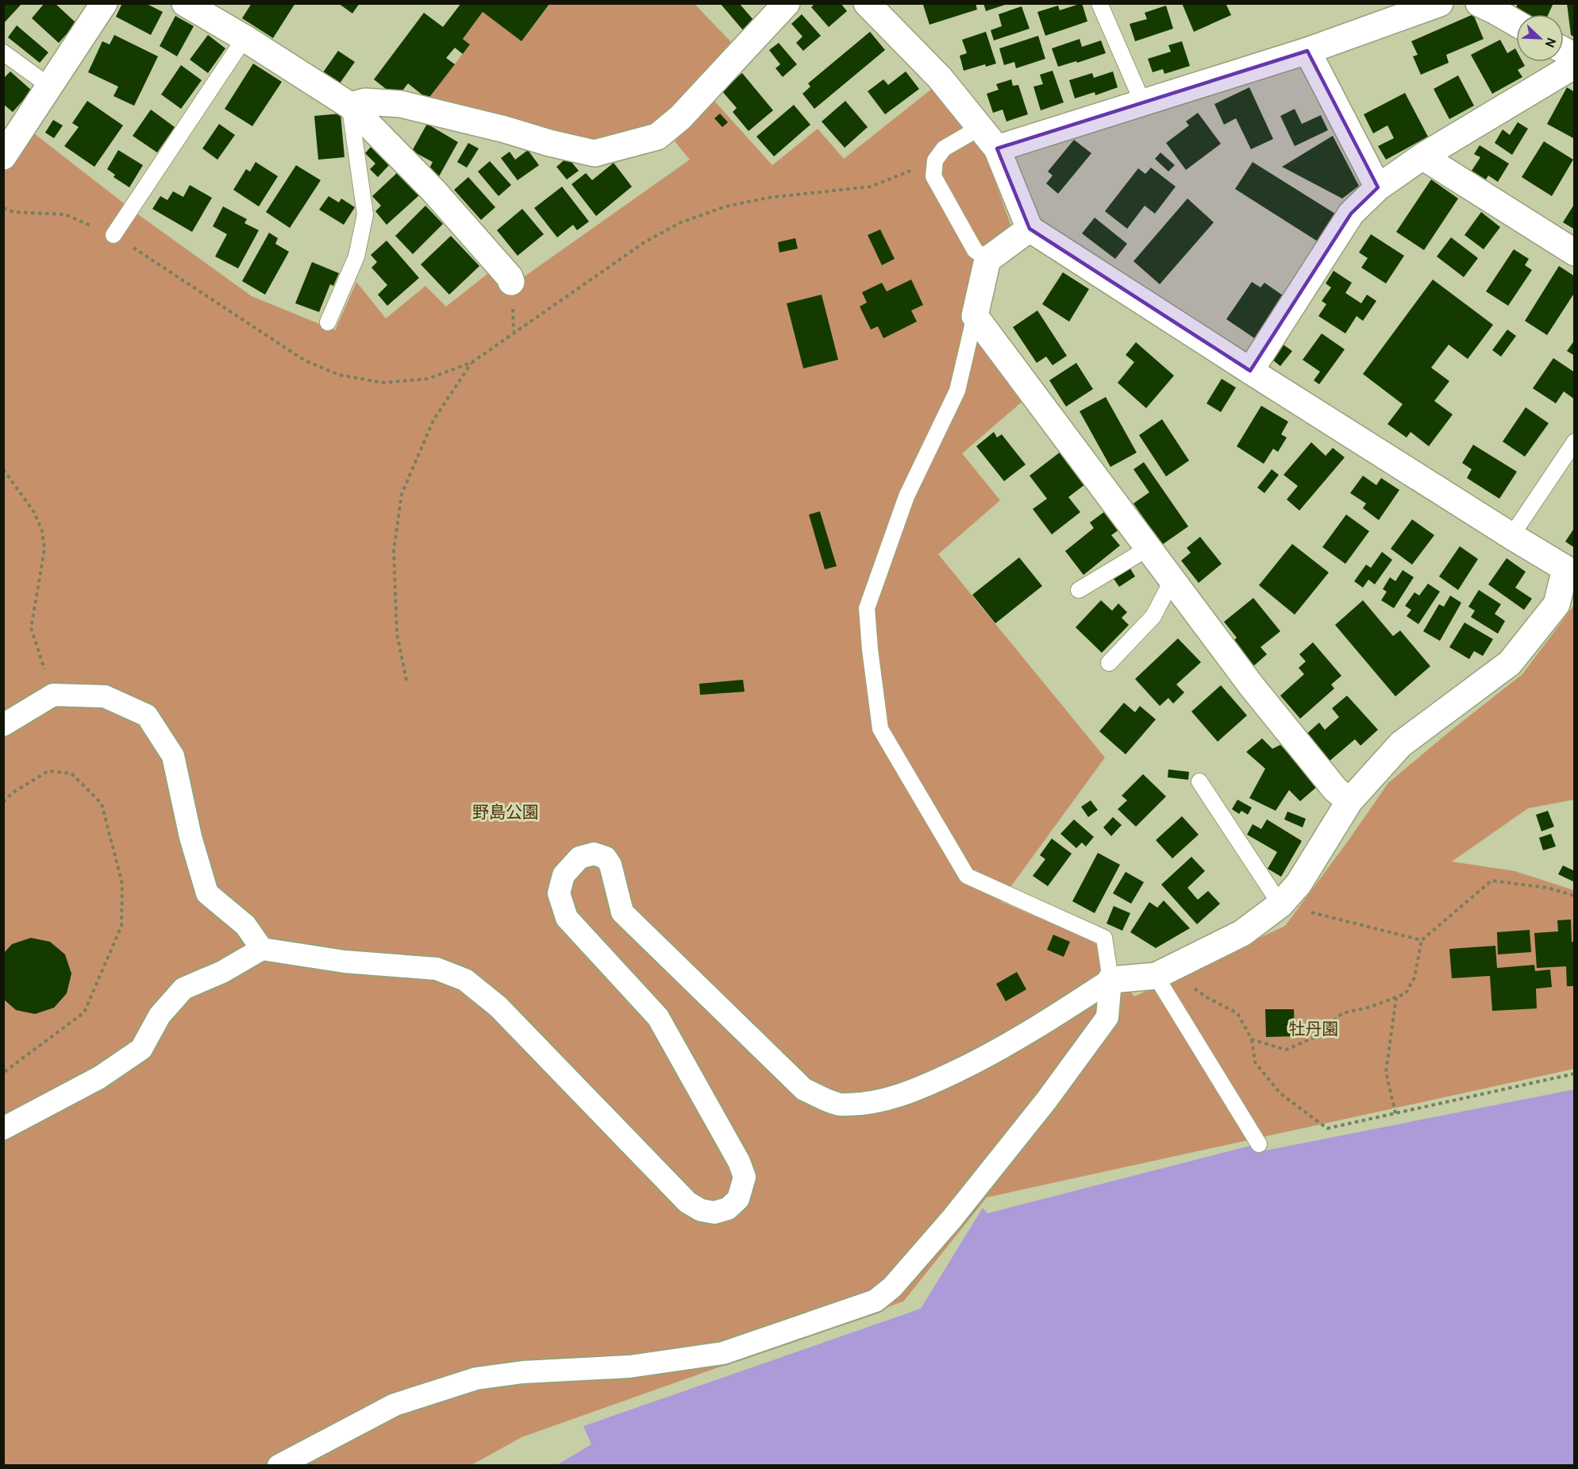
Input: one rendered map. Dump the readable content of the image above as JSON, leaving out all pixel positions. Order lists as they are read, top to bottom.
{
  "parks": ["野島公園", "牡丹園"],
  "north": "bottom right"
}
